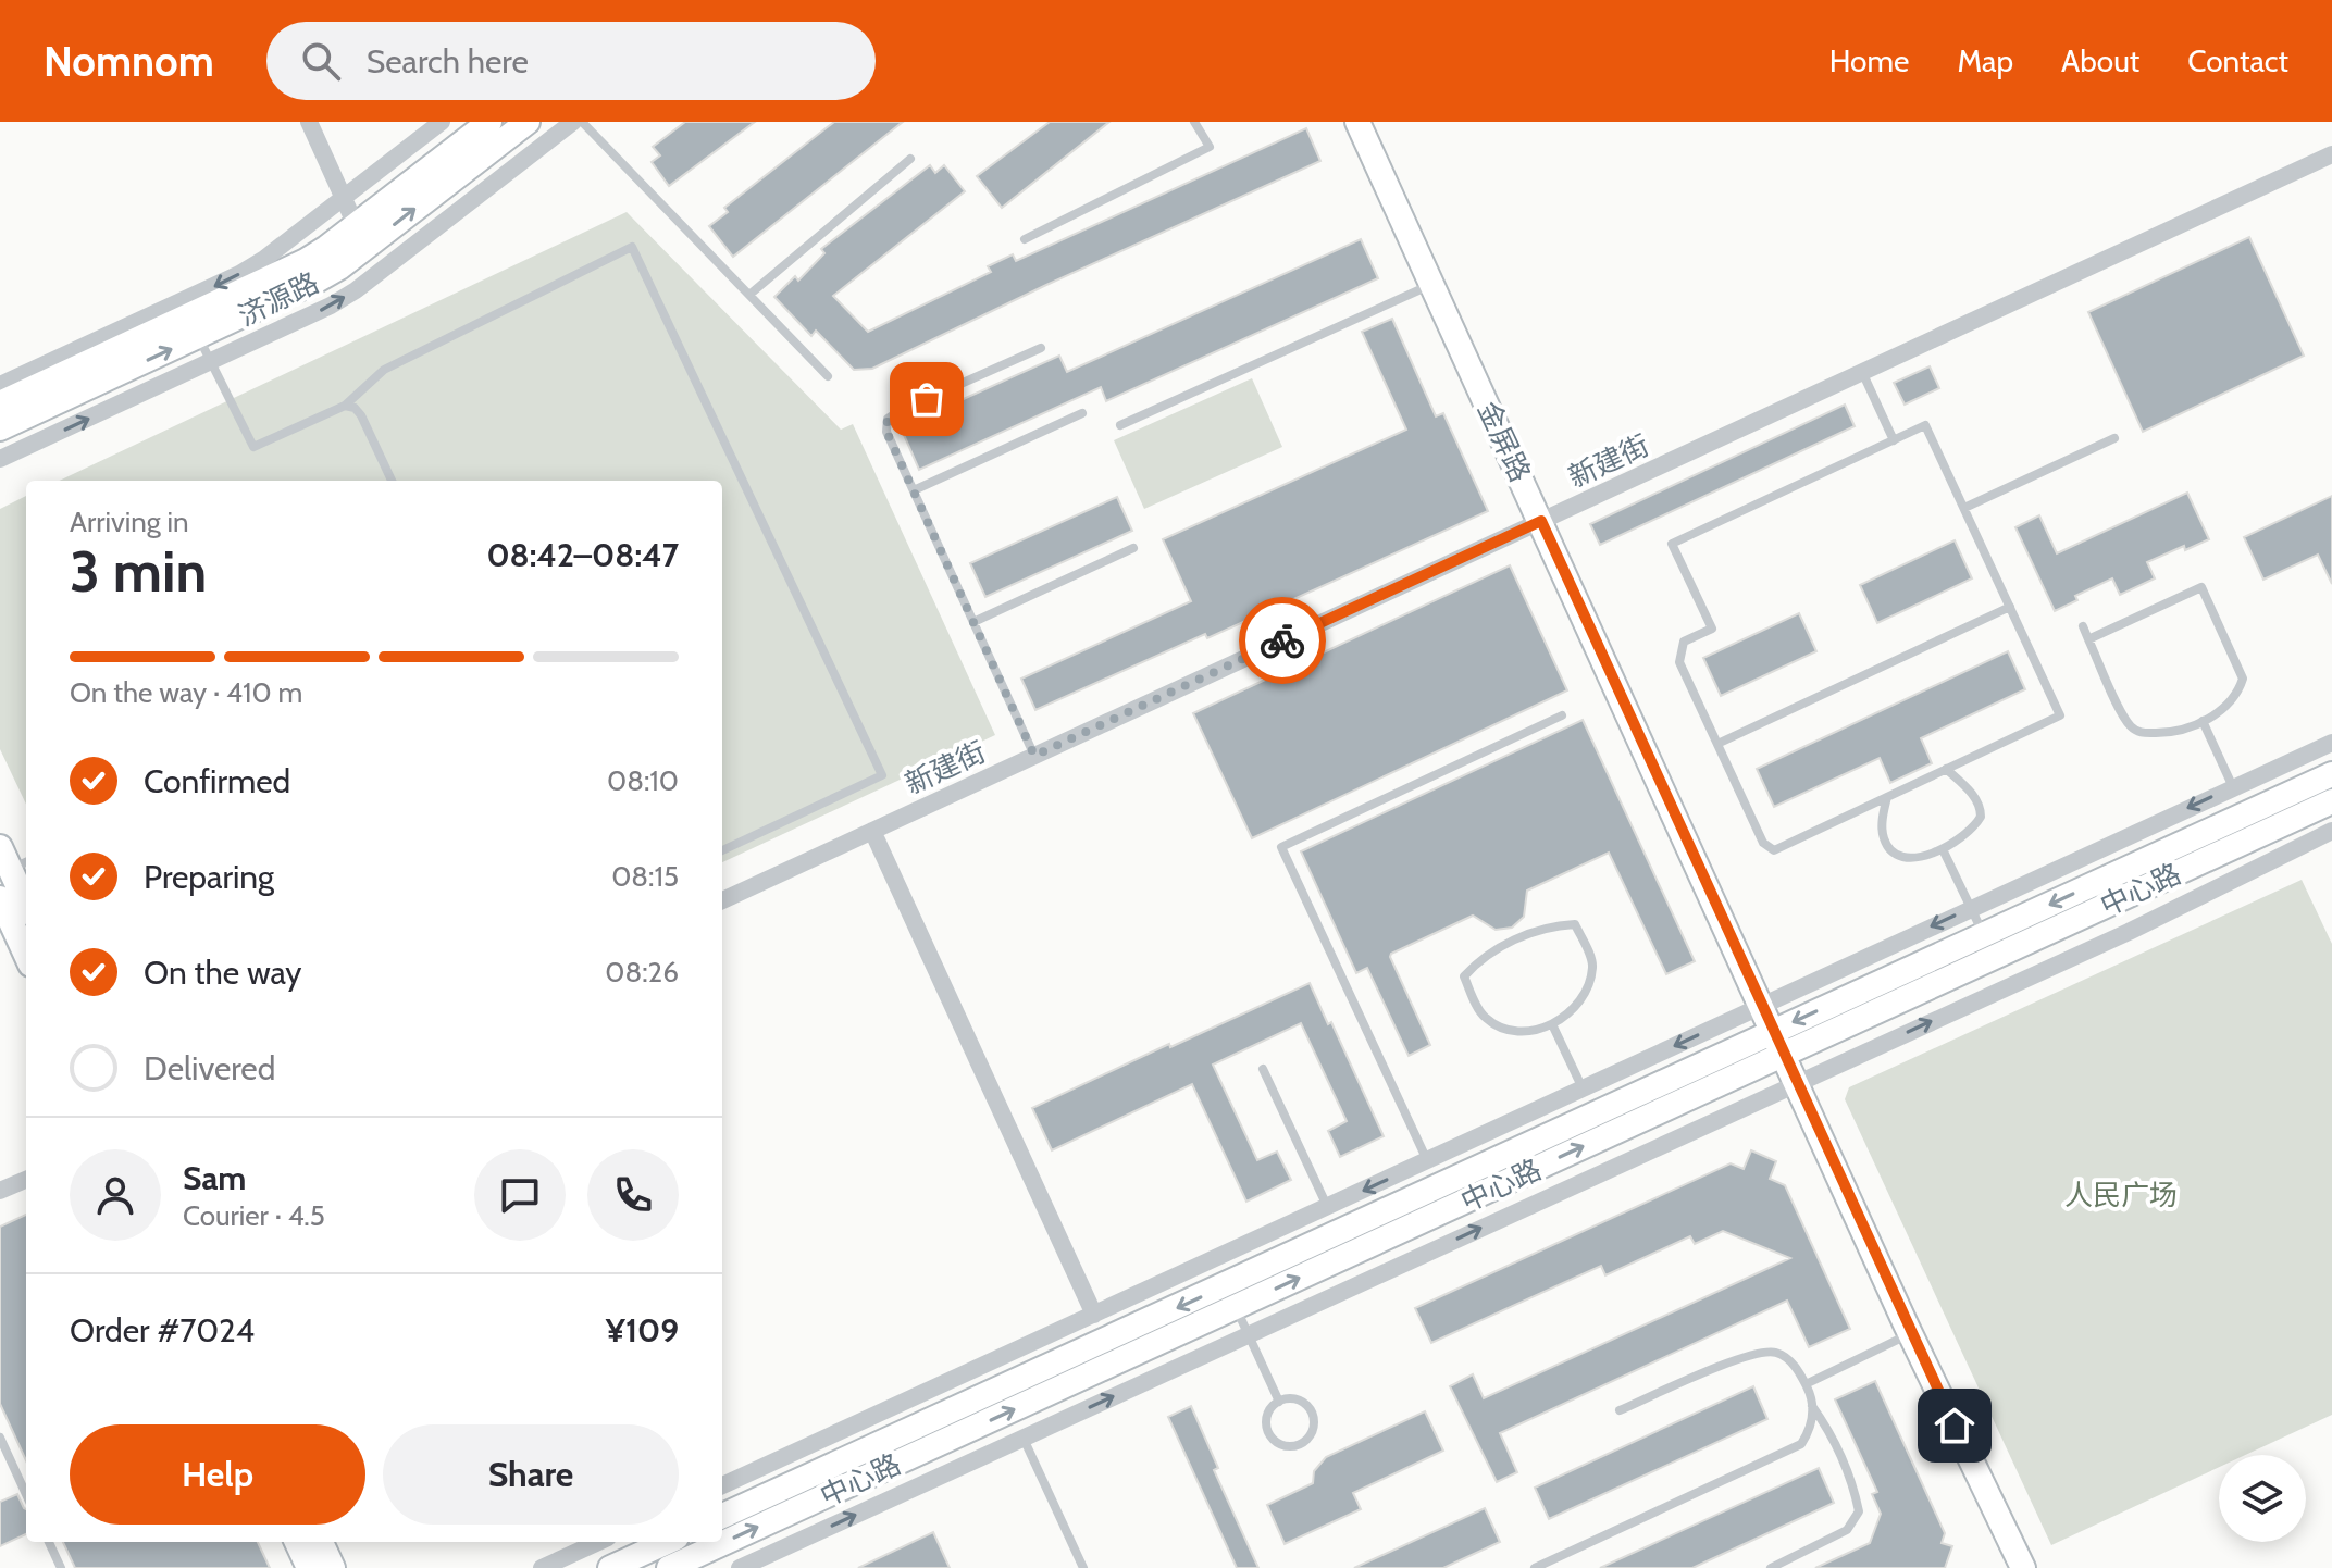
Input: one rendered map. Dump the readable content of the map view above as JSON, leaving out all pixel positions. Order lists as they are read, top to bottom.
{
  "streets": {
    "main road": ["济源路", "金屏路", "中心路"],
    "street": ["新建街"]
  },
  "crossings": [
    ["金屏路", "新建街"],
    ["金屏路", "中心路"]
  ],
  "parks": ["人民广场"],
  "page": {
    "header": "Nomnom",
    "search": "Search here",
    "nav": [
      "Home",
      "Map",
      "About",
      "Contact"
    ],
    "heading": ["3 min", "Arriving in", "08:42–08:47"],
    "panel": [
      "Sam",
      "Courier · 4.5",
      "Order #7024",
      "¥109"
    ],
    "bar": "On the way · 410 m",
    "list": [
      ["Confirmed", "08:10"],
      ["Preparing", "08:15"],
      ["On the way", "08:26"],
      "Delivered"
    ],
    "buttons": ["Help", "Share"]
  }
}
